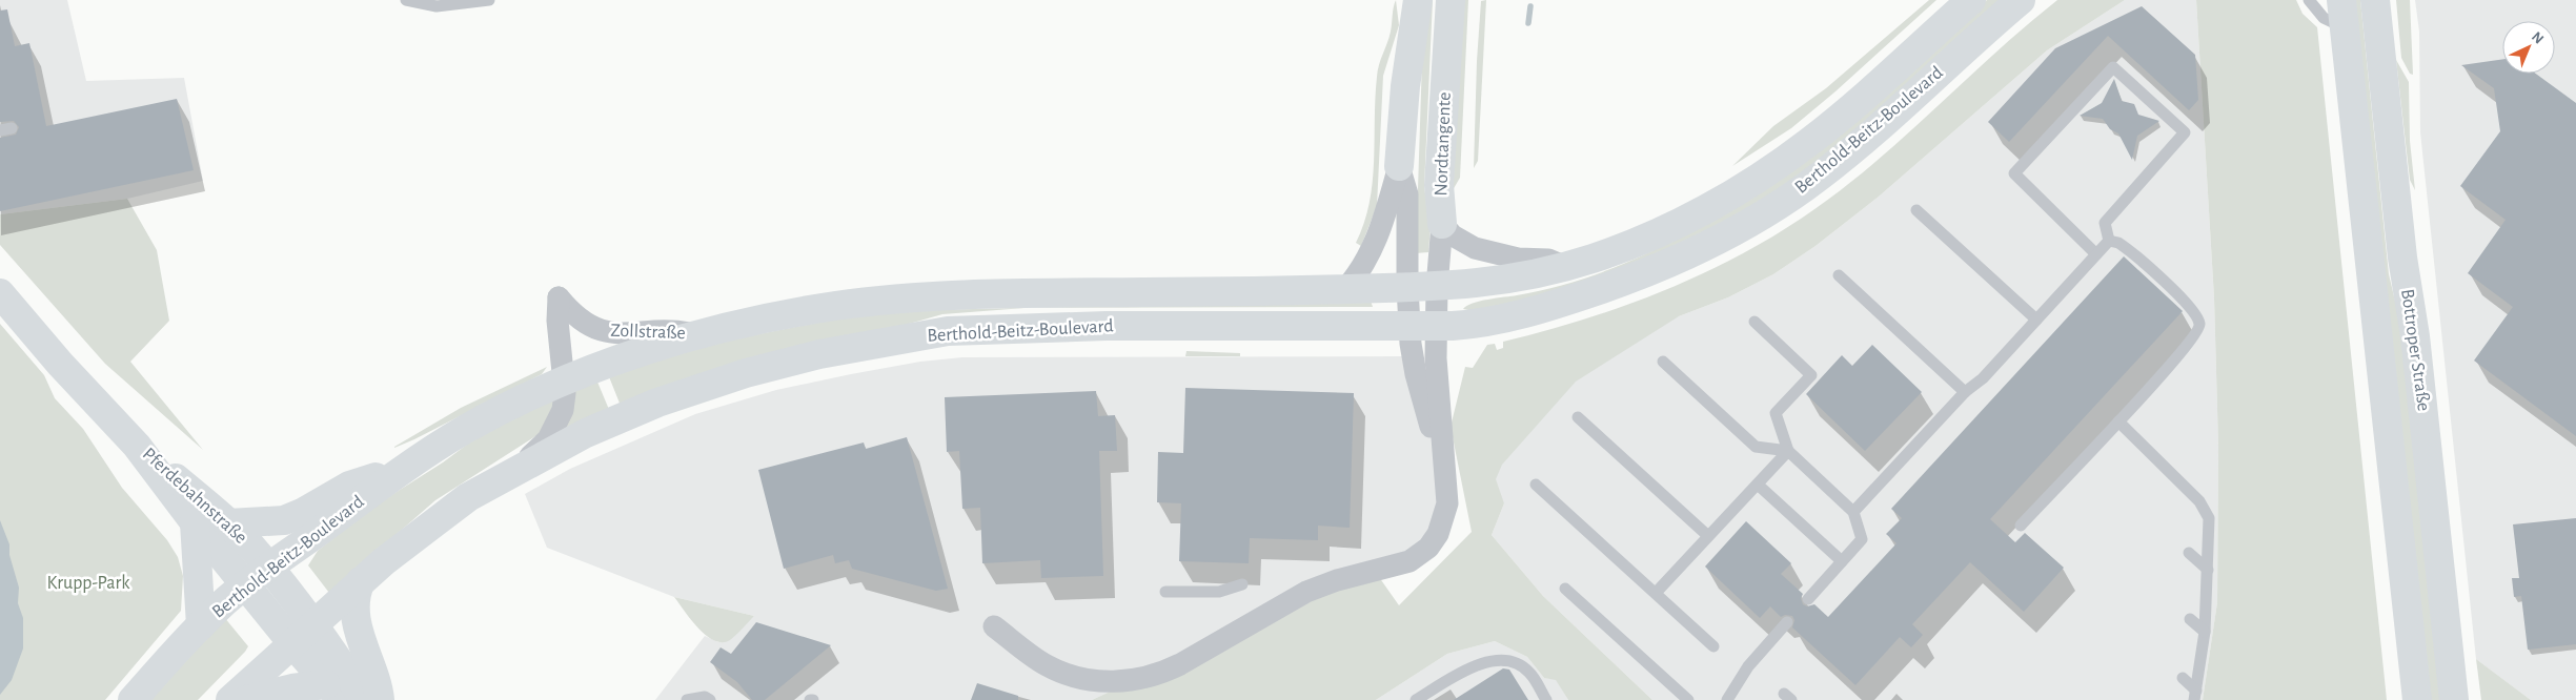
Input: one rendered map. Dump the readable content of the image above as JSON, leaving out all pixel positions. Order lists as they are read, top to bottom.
{
  "streets": {
    "main road": [
      "Berthold-Beitz-Boulevard",
      "Nordtangente",
      "Bottroper Straße",
      "Pferdebahnstraße"
    ],
    "street": ["Zollstraße"]
  },
  "crossings": [
    ["Berthold-Beitz-Boulevard", "Nordtangente"],
    ["Berthold-Beitz-Boulevard", "Zollstraße"],
    ["Berthold-Beitz-Boulevard", "Pferdebahnstraße"]
  ],
  "parks": ["Krupp-Park"],
  "north": "top right"
}
